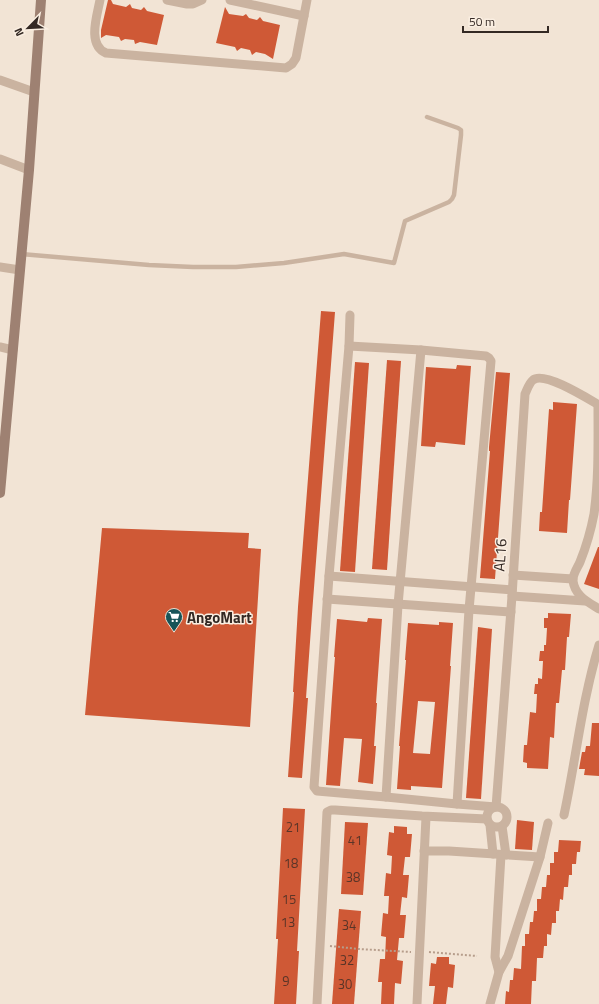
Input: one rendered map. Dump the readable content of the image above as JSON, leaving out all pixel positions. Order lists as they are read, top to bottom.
{
  "streets": {
    "street": ["AL16"]
  },
  "places": {
    "supermarket": ["AngoMart"]
  },
  "house_numbers": [
    "21",
    "41",
    "18",
    "38",
    "15",
    "13",
    "34",
    "32",
    "9",
    "30"
  ],
  "scale_bar": "50 m",
  "north": "bottom left"
}
